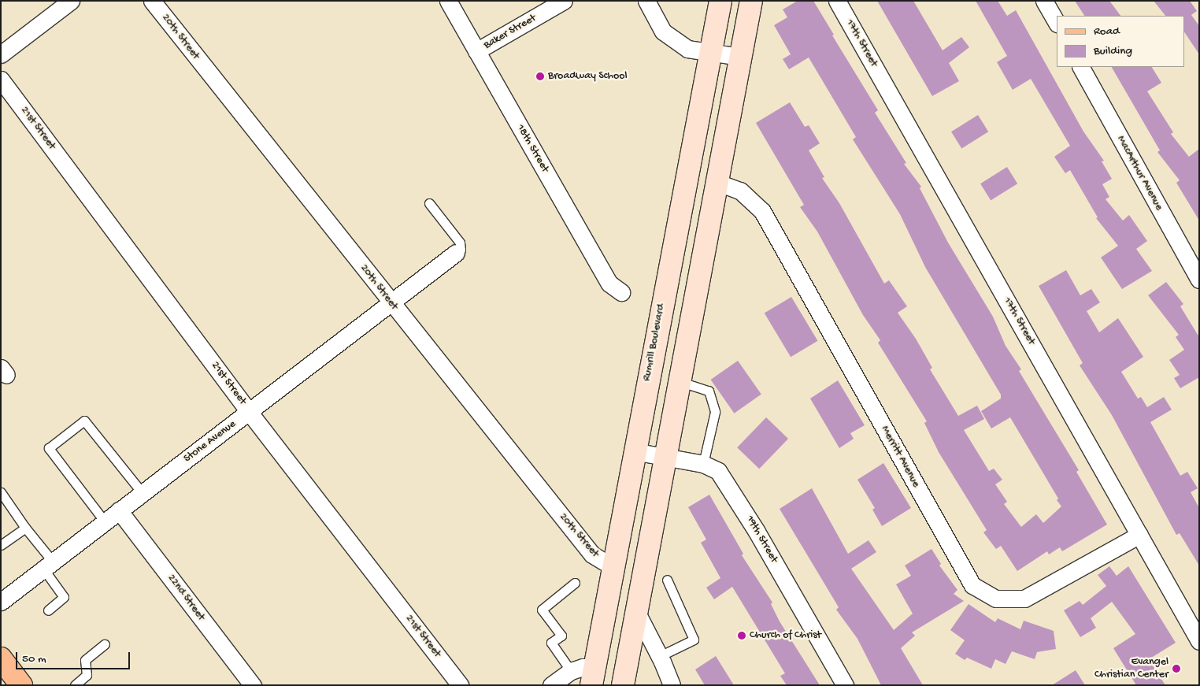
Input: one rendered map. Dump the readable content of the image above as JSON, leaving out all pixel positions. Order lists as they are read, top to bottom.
{
  "streets": {
    "main road": ["Rumrill Boulevard"],
    "street": [
      "Baker Street",
      "20th Street",
      "17th Street",
      "21st Street",
      "18th Street",
      "MacArthur Avenue",
      "Stone Avenue",
      "Merritt Avenue",
      "19th Street",
      "22nd Street"
    ]
  },
  "crossings": [
    ["Baker Street", "18th Street"],
    ["20th Street", "Rumrill Boulevard"],
    ["20th Street", "Stone Avenue"],
    ["17th Street", "Merritt Avenue"],
    ["21st Street", "Stone Avenue"],
    ["Rumrill Boulevard", "19th Street"],
    ["Stone Avenue", "22nd Street"]
  ],
  "places": ["Broadway School", "Church of Christ", "Evangel Christian Center"],
  "legend": ["Road", "Building"],
  "scale_bar": "50 m"
}
